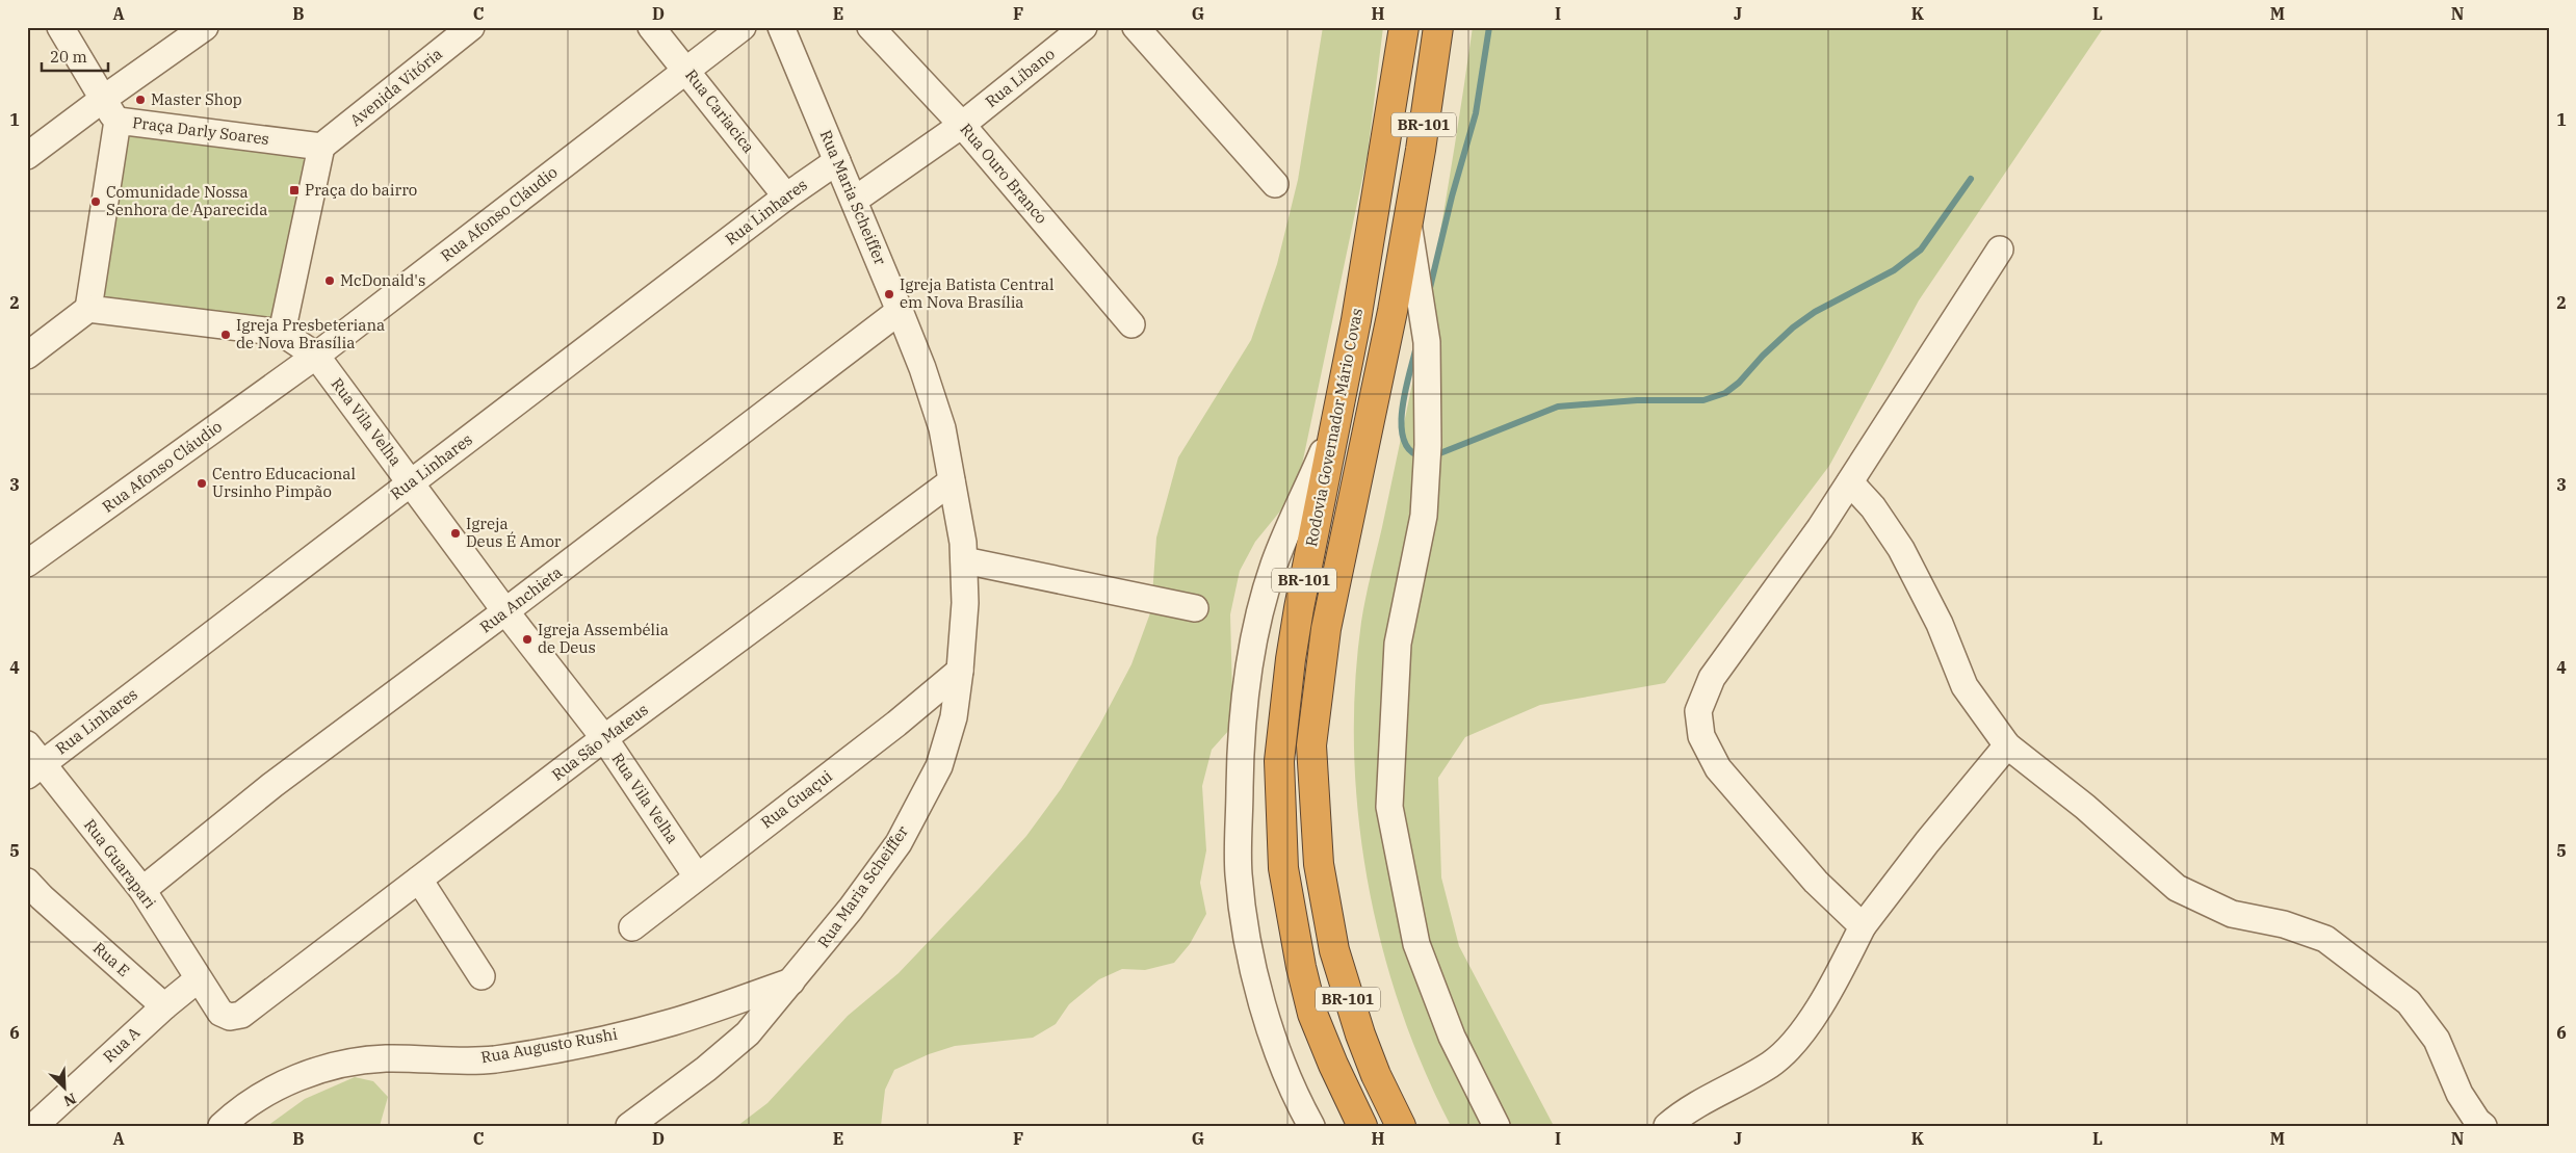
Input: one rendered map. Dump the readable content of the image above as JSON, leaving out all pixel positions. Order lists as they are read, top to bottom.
{
  "streets": {
    "highway": ["BR-101", "Rodovia Governador Mário Covas"],
    "street": [
      "Rua Líbano",
      "Avenida Vitória",
      "Rua Cariacica",
      "Praça Darly Soares",
      "Rua Ouro Branco",
      "Rua Maria Scheiffer",
      "Rua Linhares",
      "Rua Afonso Cláudio",
      "Rua Vila Velha",
      "Rua Anchieta",
      "Rua São Mateus",
      "Rua Guaçui",
      "Rua Guarapari",
      "Rua E",
      "Rua A",
      "Rua Augusto Rushi"
    ]
  },
  "crossings": [
    ["Rua Líbano", "Rua Ouro Branco"],
    ["Rua Líbano", "Rua Maria Scheiffer"],
    ["Avenida Vitória", "Praça Darly Soares"],
    ["Rua Cariacica", "Rua Linhares"],
    ["Rua Cariacica", "Rua Afonso Cláudio"],
    ["Rua Maria Scheiffer", "Rua Linhares"],
    ["Rua Maria Scheiffer", "Rua Anchieta"],
    ["Rua Maria Scheiffer", "Rua São Mateus"],
    ["Rua Maria Scheiffer", "Rua Guaçui"],
    ["Rua Maria Scheiffer", "Rua Augusto Rushi"],
    ["Rua Linhares", "Rua Vila Velha"],
    ["Rua Linhares", "Rua Guarapari"],
    ["Rua Afonso Cláudio", "Rua Vila Velha"],
    ["Rua Vila Velha", "Rua Anchieta"],
    ["Rua Vila Velha", "Rua São Mateus"],
    ["Rua Vila Velha", "Rua Guaçui"],
    ["Rua Anchieta", "Rua Guarapari"],
    ["Rua São Mateus", "Rua Guarapari"],
    ["Rua E", "Rua A"]
  ],
  "places": {
    "other": [
      "Master Shop",
      "Comunidade Nossa Senhora de Aparecida",
      "McDonald's",
      "Igreja Batista Central em Nova Brasília",
      "Igreja Presbeteriana de Nova Brasília",
      "Centro Educacional Ursinho Pimpão",
      "Igreja Deus É Amor",
      "Igreja Assembélia de Deus"
    ],
    "transit": ["Praça do bairro"]
  },
  "scale_bar": "20 m",
  "north": "bottom right",
  "grid": {
    "columns": [
      "A",
      "B",
      "C",
      "D",
      "E",
      "F",
      "G",
      "H",
      "I",
      "J",
      "K",
      "L",
      "M",
      "N"
    ],
    "rows": [
      "1",
      "2",
      "3",
      "4",
      "5",
      "6"
    ]
  }
}
